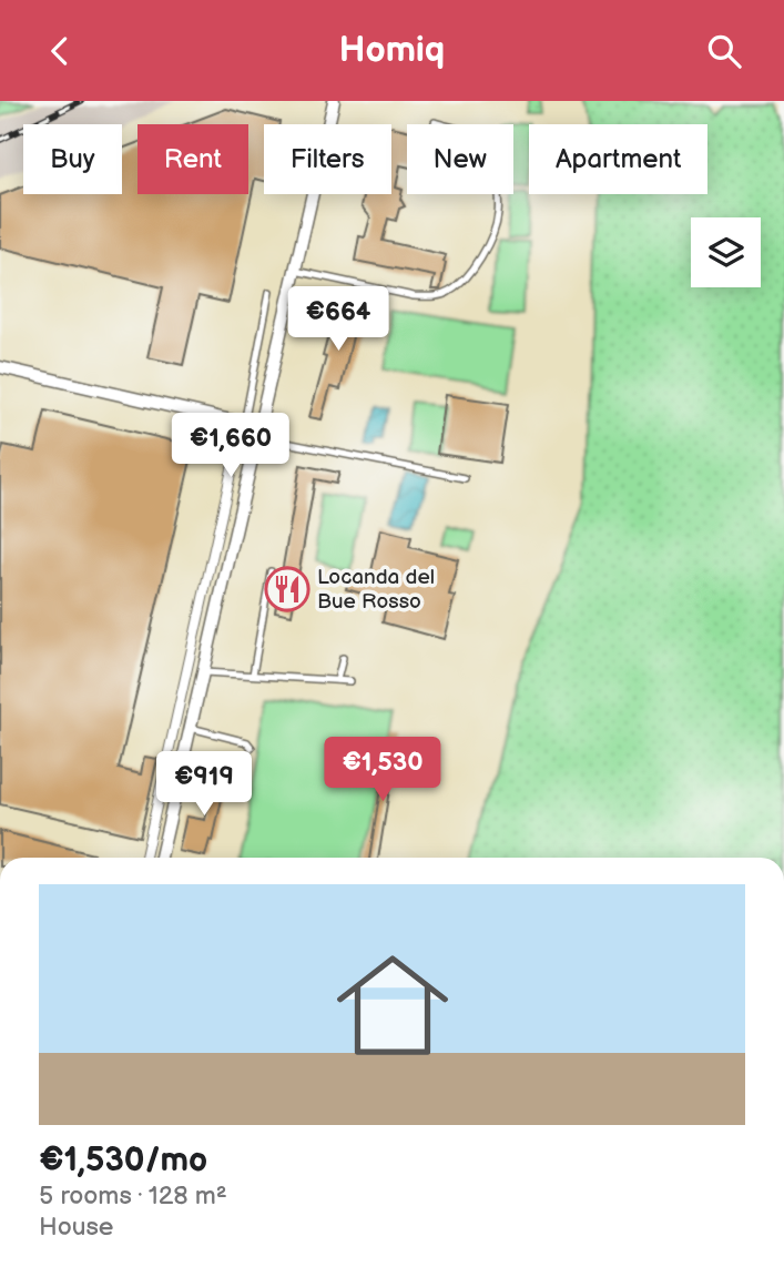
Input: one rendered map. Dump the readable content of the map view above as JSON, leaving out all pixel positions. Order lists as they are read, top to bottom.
{
  "places": {
    "restaurant": ["Locanda del Bue Rosso"]
  },
  "page": {
    "header": "Homiq",
    "chip": [
      "Buy",
      "Rent",
      "Filters",
      "New",
      "Apartment"
    ],
    "price": [
      "€664",
      "€1,660",
      "€1,530",
      "€919"
    ],
    "list": [
      {
        "name": "€1,530/mo",
        "note": "5 rooms · 128 m² · House"
      }
    ]
  }
}
